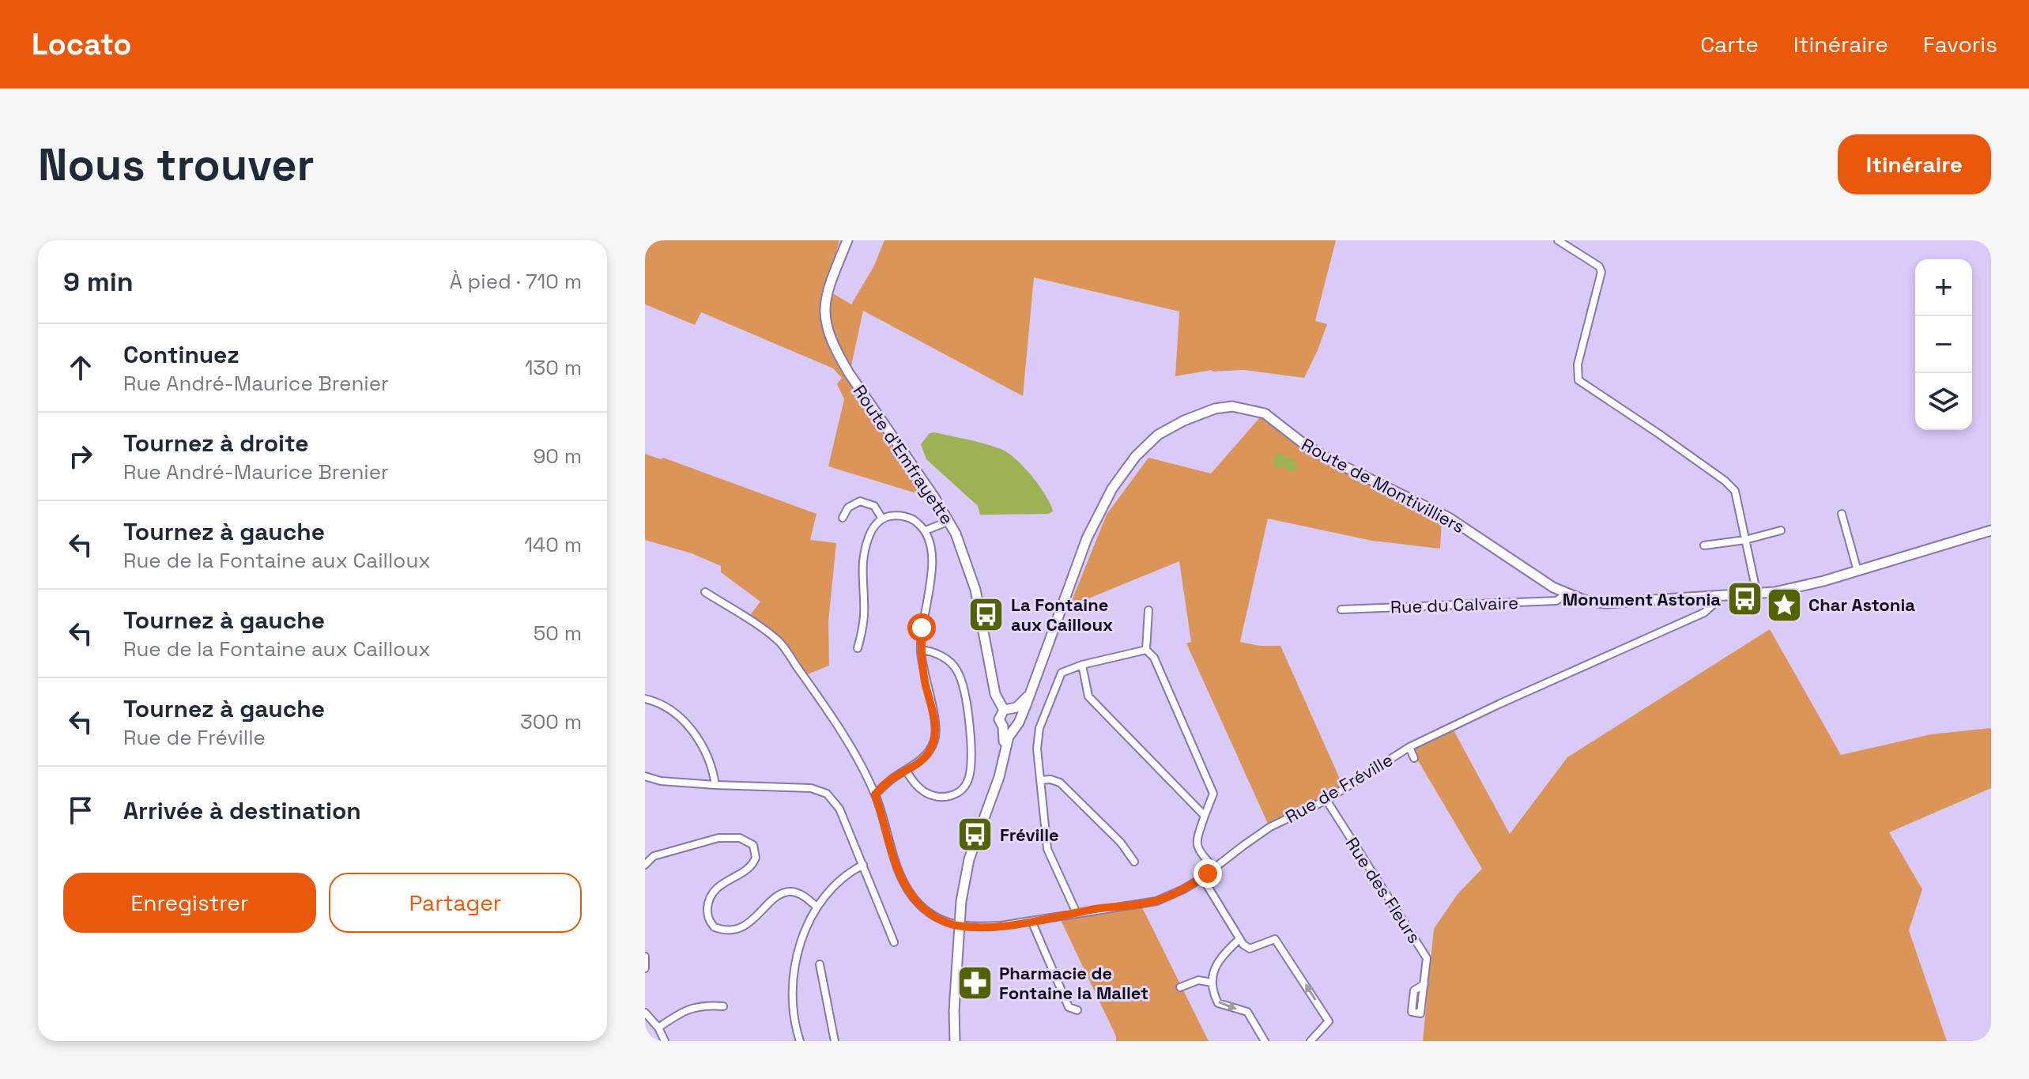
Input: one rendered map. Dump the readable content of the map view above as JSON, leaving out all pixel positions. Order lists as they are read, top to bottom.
{
  "streets": {
    "street": [
      "Route d'Emfrayette",
      "Route de Montivilliers",
      "Rue du Calvaire",
      "Rue de Fréville",
      "Rue des Fleurs"
    ]
  },
  "crossings": [
    ["Route d'Emfrayette", "Route de Montivilliers"],
    ["Route de Montivilliers", "Rue du Calvaire"],
    ["Route de Montivilliers", "Rue de Fréville"],
    ["Rue de Fréville", "Rue des Fleurs"]
  ],
  "places": {
    "bus stop": ["Monument Astonia", "La Fontaine aux Cailloux", "Fréville"],
    "place": ["Char Astonia"],
    "pharmacy": ["Pharmacie de Fontaine la Mallet"]
  },
  "page": {
    "header": "Locato",
    "nav": ["Carte", "Itinéraire", "Favoris"],
    "buttons": [
      "Itinéraire",
      ["Enregistrer", "Partager"]
    ],
    "title": "Nous trouver",
    "heading": ["9 min", "À pied · 710 m"],
    "map_buttons": ["+", "−"],
    "list": [
      ["Continuez", "Rue André-Maurice Brenier", "130 m"],
      ["Tournez à droite", "Rue André-Maurice Brenier", "90 m"],
      ["Tournez à gauche", "Rue de la Fontaine aux Cailloux", "140 m"],
      ["Tournez à gauche", "Rue de la Fontaine aux Cailloux", "50 m"],
      ["Tournez à gauche", "Rue de Fréville", "300 m"],
      "Arrivée à destination"
    ]
  }
}
